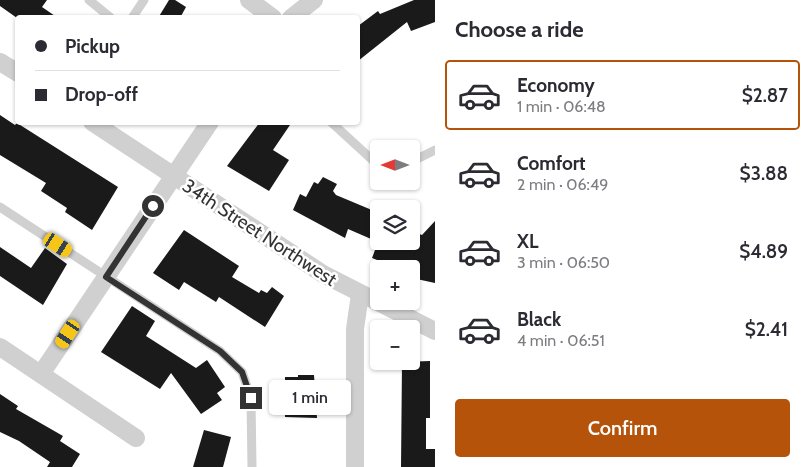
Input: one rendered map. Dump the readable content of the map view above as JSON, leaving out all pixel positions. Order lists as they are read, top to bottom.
{
  "streets": {
    "street": ["34th Street Northwest"]
  },
  "north": "left",
  "page": {
    "heading": "Choose a ride",
    "banner": ["Pickup", "Drop-off"],
    "list": [
      {
        "name": "Economy",
        "note": "1 min · 06:48",
        "value": "$2.87"
      },
      {
        "name": "Comfort",
        "note": "2 min · 06:49",
        "value": "$3.88"
      },
      {
        "name": "XL",
        "note": "3 min · 06:50",
        "value": "$4.89"
      },
      {
        "name": "Black",
        "note": "4 min · 06:51",
        "value": "$2.41"
      }
    ],
    "map_buttons": ["+", "−"],
    "bubble": "1 min",
    "buttons": "Confirm"
  }
}
